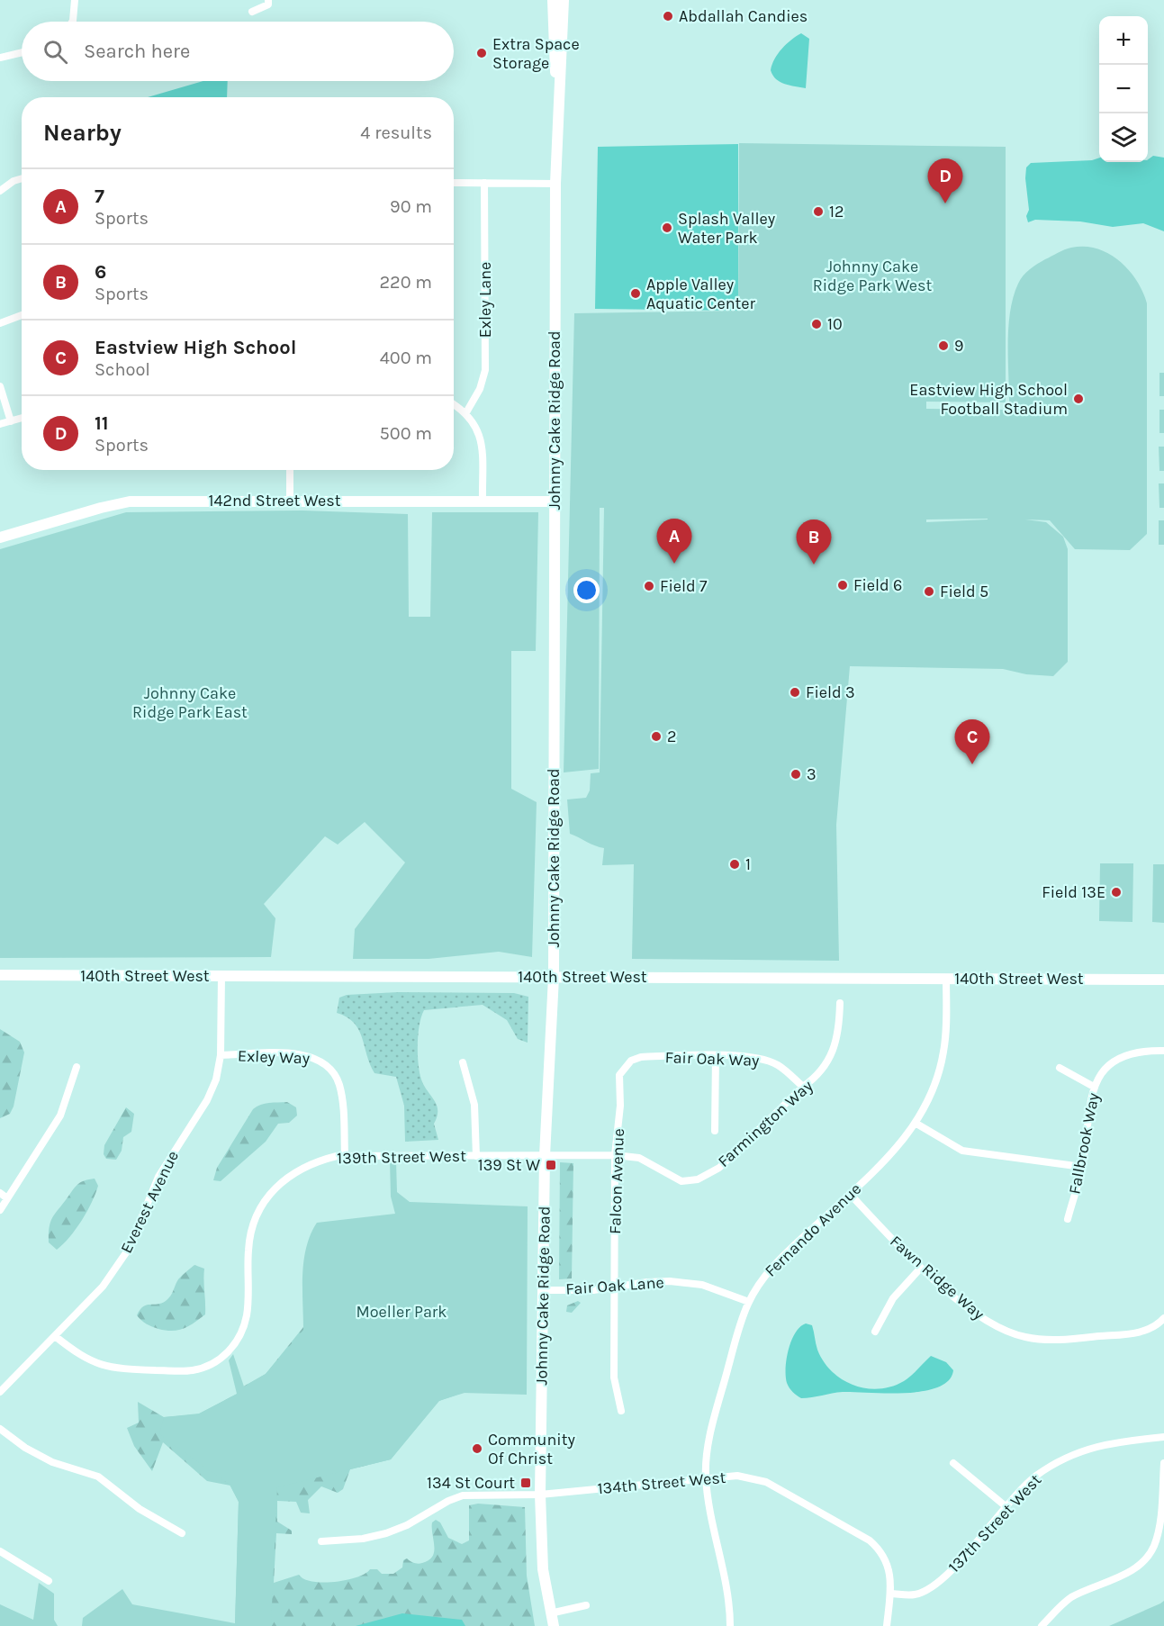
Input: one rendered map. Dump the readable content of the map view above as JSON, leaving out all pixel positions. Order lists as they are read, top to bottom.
{
  "streets": {
    "street": [
      "Exley Lane",
      "Johnny Cake Ridge Road",
      "142nd Street West",
      "140th Street West",
      "Exley Way",
      "Fair Oak Way",
      "Farmington Way",
      "Fallbrook Way",
      "139th Street West",
      "Falcon Avenue",
      "Everest Avenue",
      "Fernando Avenue",
      "Fawn Ridge Way",
      "Fair Oak Lane",
      "134th Street West",
      "137th Street West"
    ]
  },
  "crossings": [
    ["Johnny Cake Ridge Road", "142nd Street West"],
    ["Johnny Cake Ridge Road", "140th Street West"],
    ["Johnny Cake Ridge Road", "Farmington Way"],
    ["Johnny Cake Ridge Road", "139th Street West"],
    ["Johnny Cake Ridge Road", "Fair Oak Lane"],
    ["Johnny Cake Ridge Road", "134th Street West"],
    ["140th Street West", "Everest Avenue"],
    ["140th Street West", "Fernando Avenue"],
    ["Exley Way", "139th Street West"],
    ["Exley Way", "Everest Avenue"],
    ["Fair Oak Way", "Farmington Way"],
    ["Fair Oak Way", "Falcon Avenue"],
    ["Farmington Way", "139th Street West"],
    ["Farmington Way", "Falcon Avenue"],
    ["139th Street West", "Everest Avenue"],
    ["Falcon Avenue", "Fair Oak Lane"],
    ["Fernando Avenue", "Fawn Ridge Way"],
    ["Fernando Avenue", "Fair Oak Lane"],
    ["Fernando Avenue", "134th Street West"],
    ["134th Street West", "137th Street West"]
  ],
  "parks": ["Johnny Cake Ridge Park West", "Johnny Cake Ridge Park East", "Moeller Park"],
  "places": {
    "other": [
      "Abdallah Candies",
      "Extra Space Storage",
      "12",
      "Splash Valley Water Park",
      "Apple Valley Aquatic Center",
      "10",
      "9",
      "Eastview High School Football Stadium",
      "Field 6",
      "Field 7",
      "Field 5",
      "Field 3",
      "2",
      "3",
      "1",
      "Field 13E",
      "Community Of Christ"
    ],
    "transit": ["139 St W", "134 St Court"]
  },
  "page": {
    "map_buttons": ["+", "−"],
    "search": "Search here",
    "heading": ["Nearby", "4 results"],
    "pins": [
      "D",
      "A",
      "B",
      "C"
    ],
    "list": [
      {
        "mark": "A",
        "name": "7",
        "note": "Sports",
        "value": "90 m"
      },
      {
        "mark": "B",
        "name": "6",
        "note": "Sports",
        "value": "220 m"
      },
      {
        "mark": "C",
        "name": "Eastview High School",
        "note": "School",
        "value": "400 m"
      },
      {
        "mark": "D",
        "name": "11",
        "note": "Sports",
        "value": "500 m"
      }
    ]
  }
}
